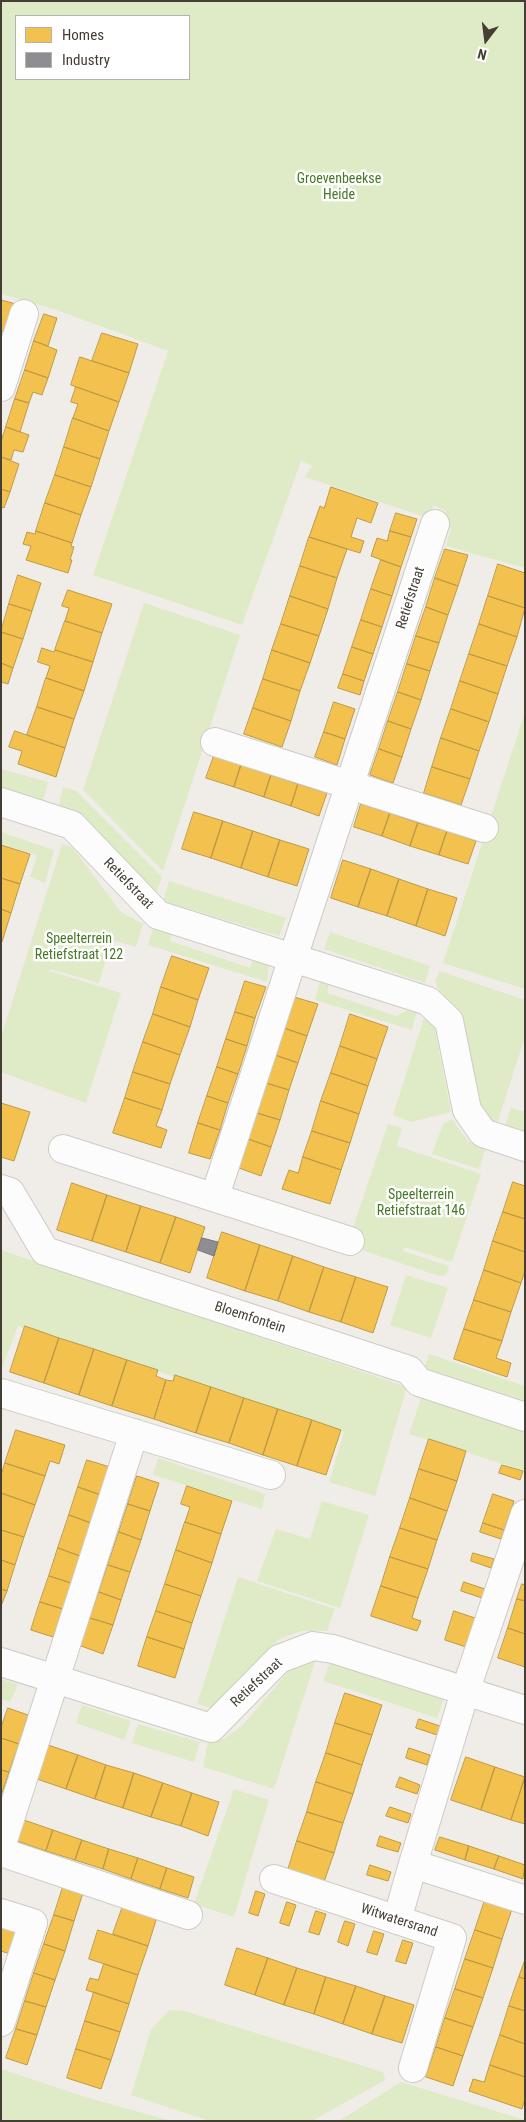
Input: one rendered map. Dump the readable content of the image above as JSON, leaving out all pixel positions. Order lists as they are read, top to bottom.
{
  "streets": {
    "street": ["Retiefstraat", "Bloemfontein", "Witwatersrand"]
  },
  "parks": ["Groevenbeekse Heide", "Speelterrein Retiefstraat 122", "Speelterrein Retiefstraat 146"],
  "legend": ["Homes", "Industry"],
  "north": "bottom"
}
